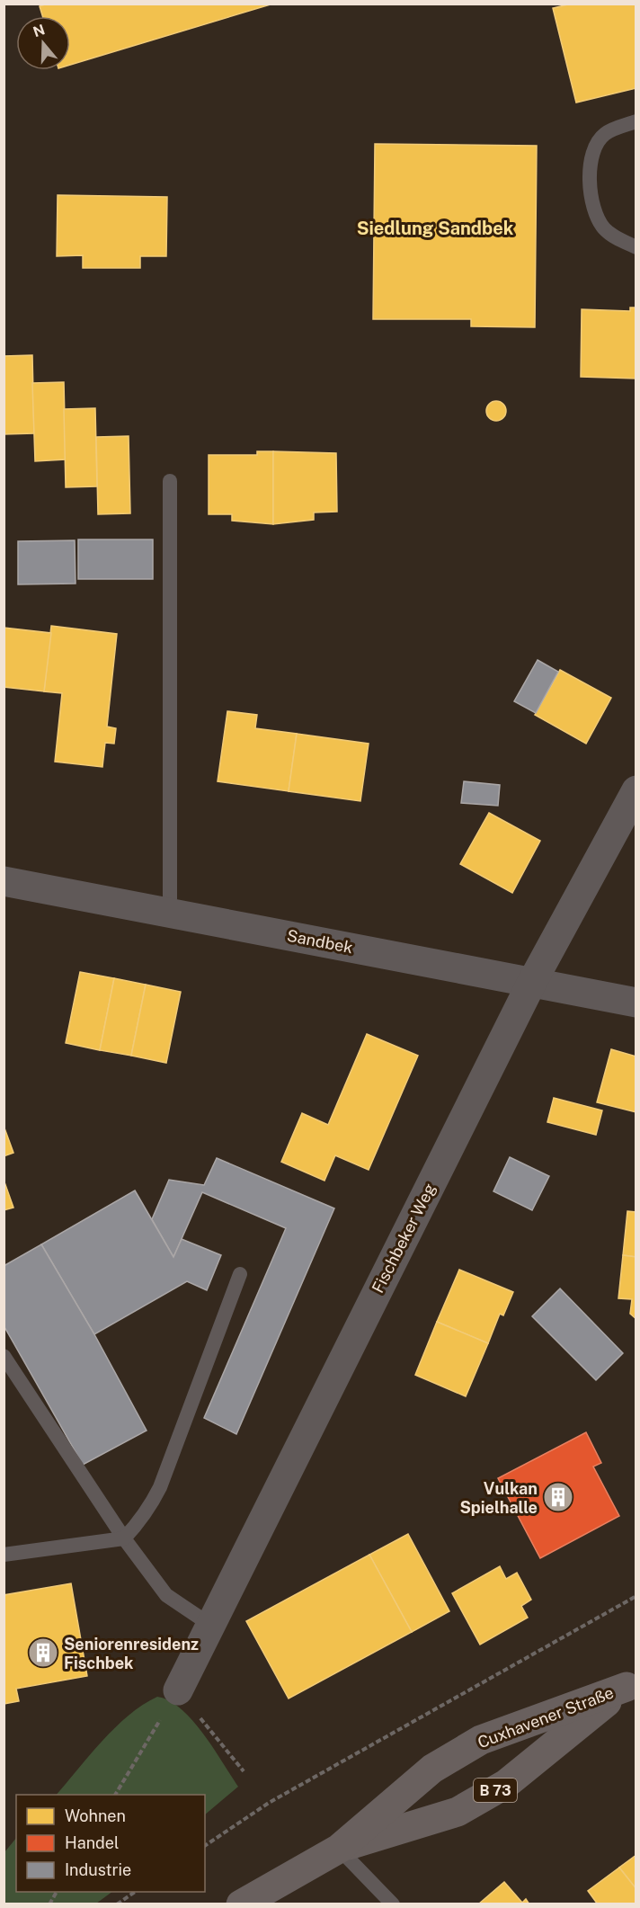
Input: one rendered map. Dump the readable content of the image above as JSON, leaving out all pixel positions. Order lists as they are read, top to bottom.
{
  "streets": {
    "main road": ["Cuxhavener Straße", "B 73"],
    "street": ["Sandbek", "Fischbeker Weg"]
  },
  "crossings": [
    ["Sandbek", "Fischbeker Weg"]
  ],
  "districts": ["Siedlung Sandbek"],
  "places": {
    "building": ["Vulkan Spielhalle", "Seniorenresidenz Fischbek"]
  },
  "legend": ["Wohnen", "Handel", "Industrie"],
  "north": "top"
}
